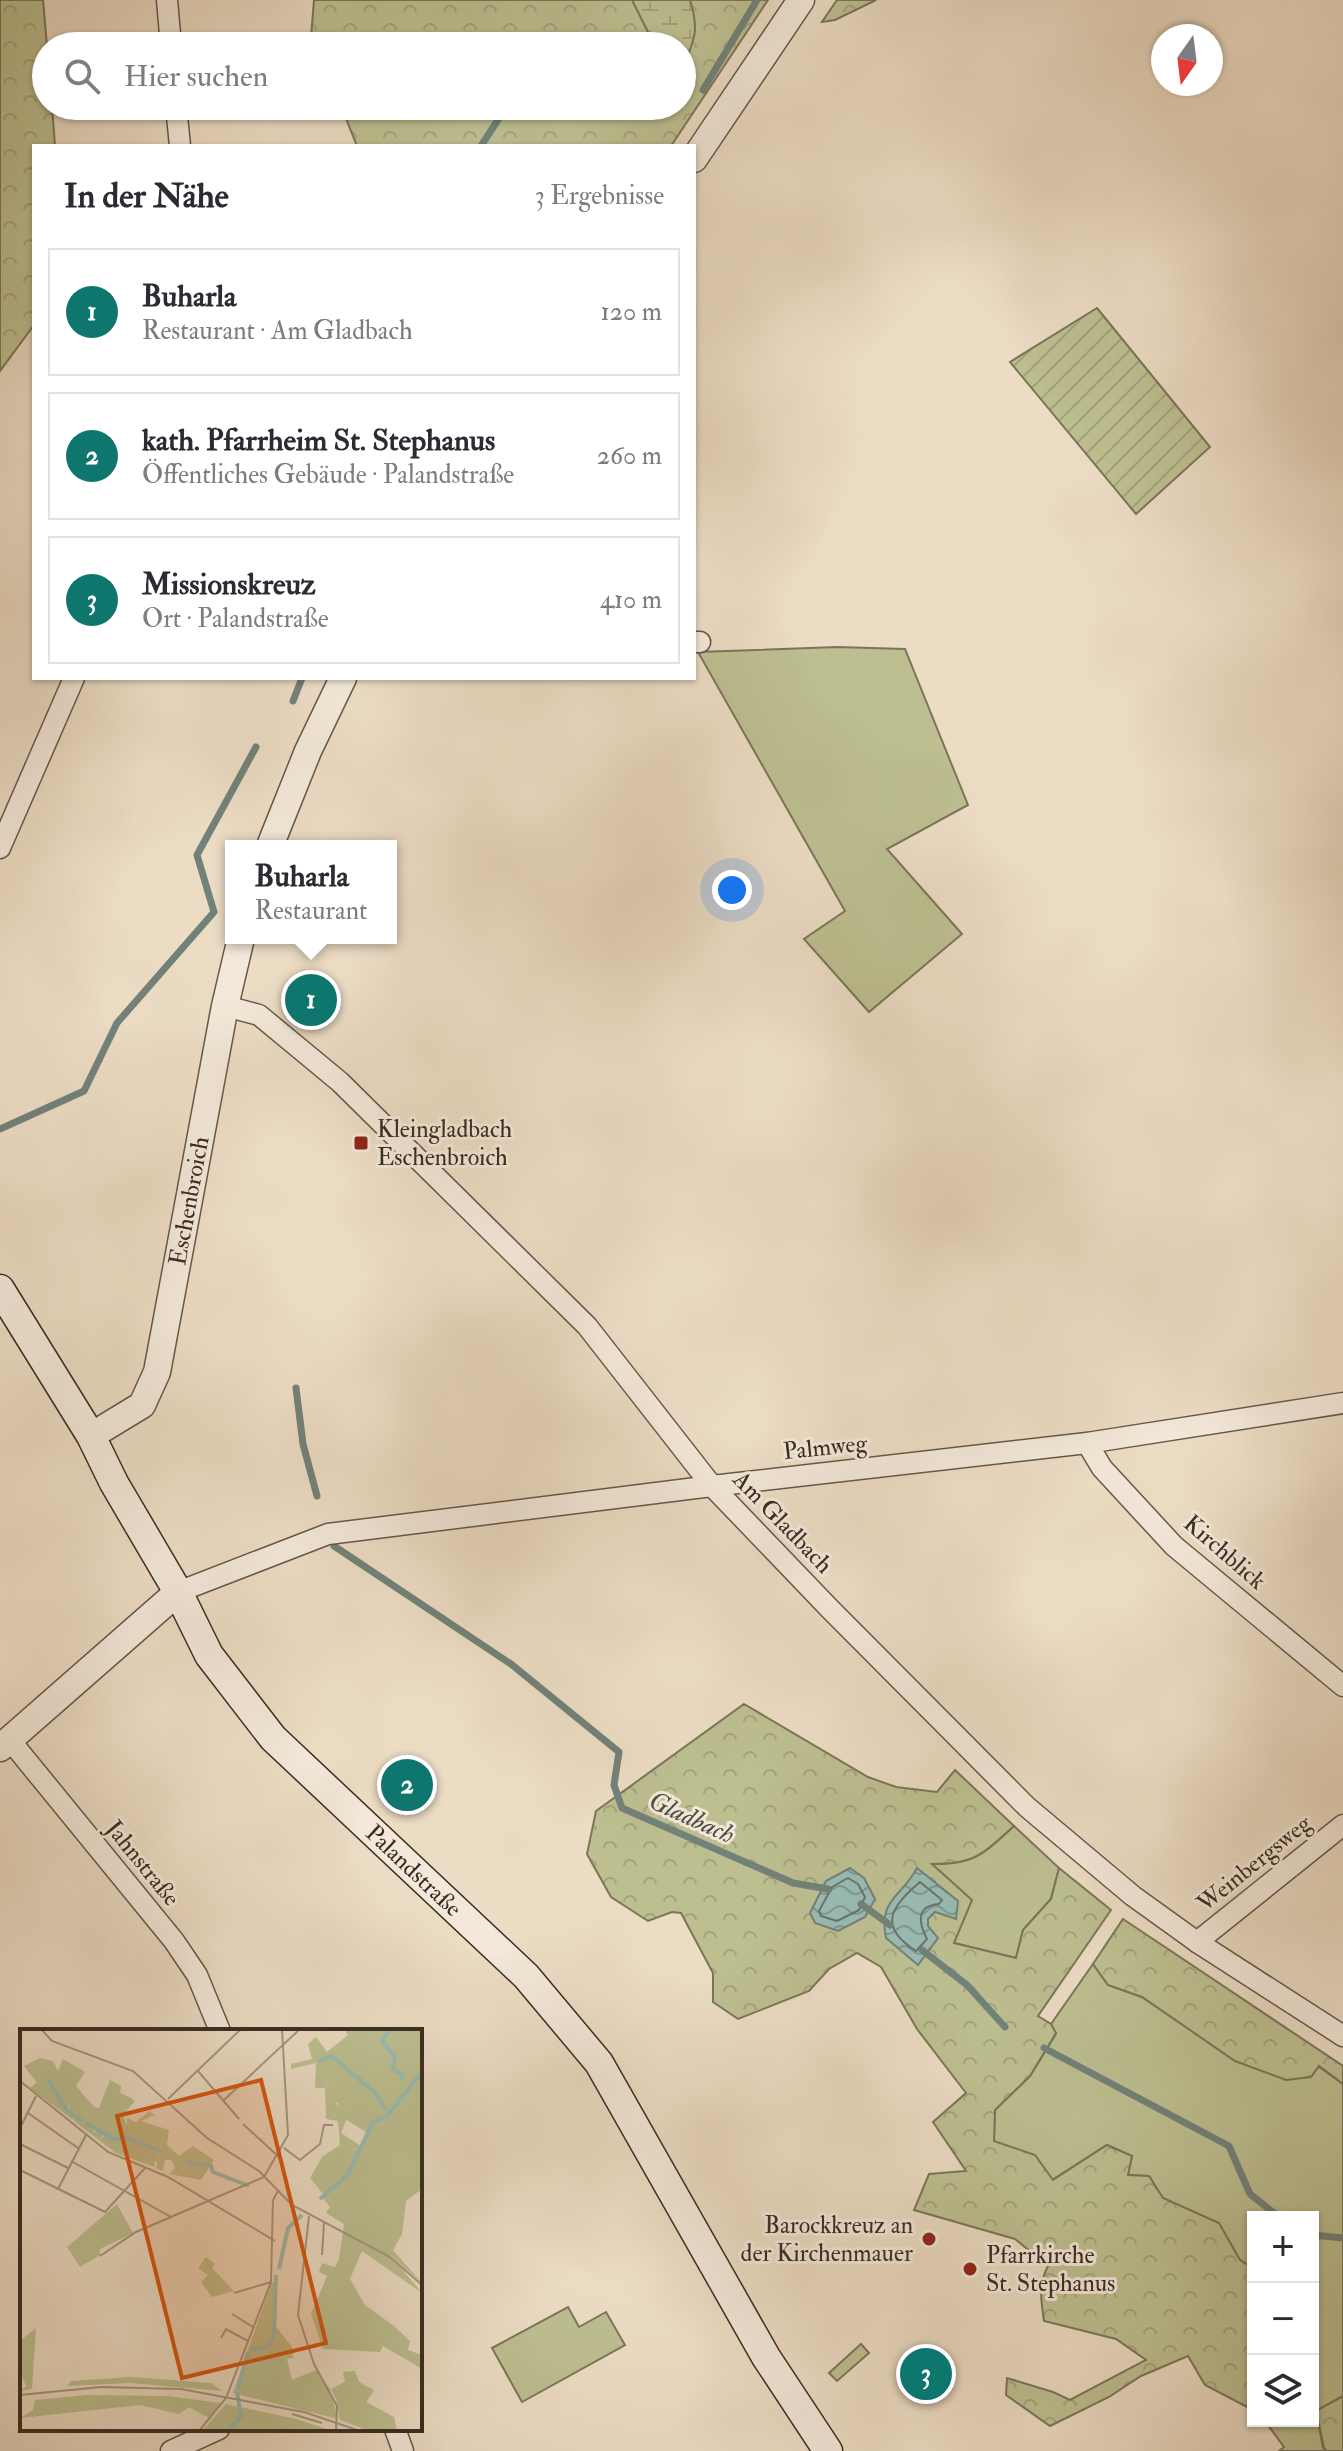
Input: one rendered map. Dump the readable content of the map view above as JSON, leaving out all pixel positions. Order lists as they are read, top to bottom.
{
  "streets": {
    "main road": ["Palandstraße"],
    "street": [
      "Eschenbroich",
      "Palmweg",
      "Am Gladbach",
      "Kirchblick",
      "Jahnstraße",
      "Weinbergsweg"
    ]
  },
  "crossings": [
    ["Eschenbroich", "Am Gladbach"],
    ["Eschenbroich", "Palandstraße"],
    ["Palmweg", "Am Gladbach"],
    ["Palmweg", "Kirchblick"],
    ["Palmweg", "Palandstraße"],
    ["Am Gladbach", "Weinbergsweg"]
  ],
  "water": ["Gladbach"],
  "places": {
    "transit": ["Kleingladbach Eschenbroich"],
    "other": ["Barockkreuz an der Kirchenmauer", "Pfarrkirche St. Stephanus"]
  },
  "north": "bottom",
  "page": {
    "search": "Hier suchen",
    "heading": ["In der Nähe", "3 Ergebnisse"],
    "list": [
      {
        "mark": "1",
        "name": "Buharla",
        "note": "Restaurant · Am Gladbach",
        "value": "120 m"
      },
      {
        "mark": "2",
        "name": "kath. Pfarrheim St. Stephanus",
        "note": "Öffentliches Gebäude · Palandstraße",
        "value": "260 m"
      },
      {
        "mark": "3",
        "name": "Missionskreuz",
        "note": "Ort · Palandstraße",
        "value": "410 m"
      }
    ],
    "popup": ["Buharla", "Restaurant"],
    "pins": ["1", "2", "3"],
    "map_buttons": ["+", "−"]
  }
}
